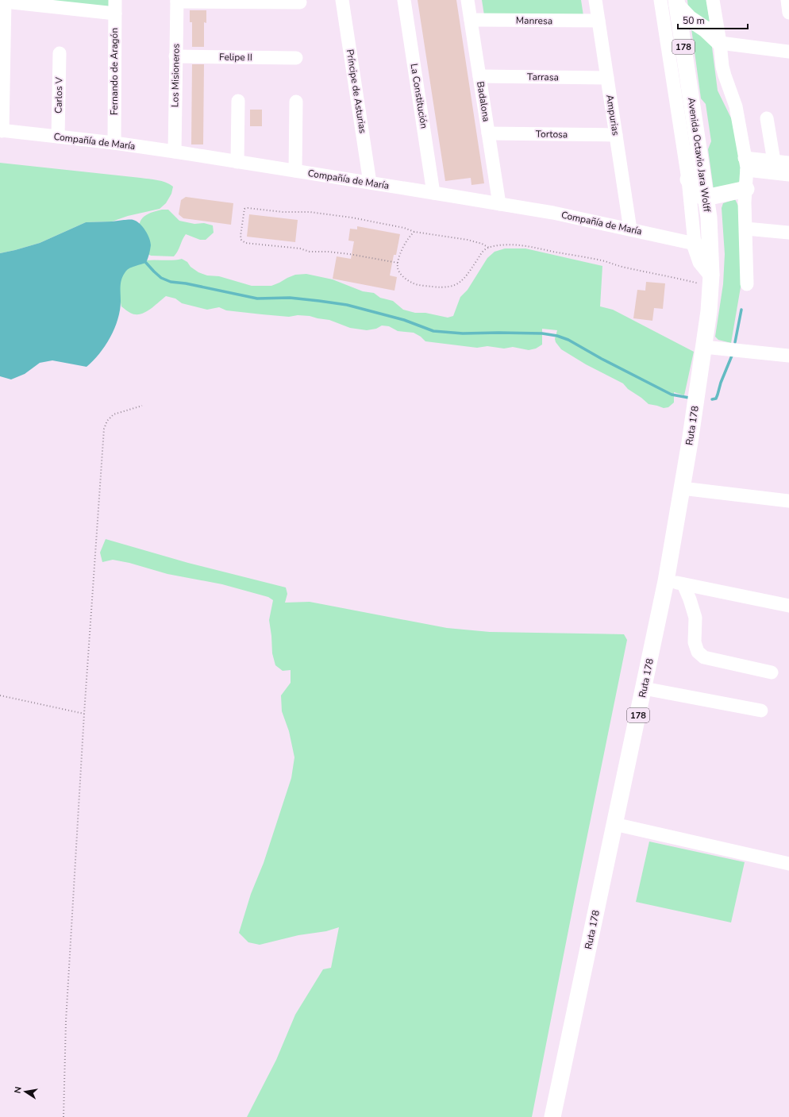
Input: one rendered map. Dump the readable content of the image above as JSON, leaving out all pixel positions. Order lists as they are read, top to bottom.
{
  "streets": {
    "main road": ["178", "Avenida Octavio Jara Wolff", "Ruta 178"],
    "street": [
      "Manresa",
      "Felipe II",
      "Fernando de Aragón",
      "Los Misioneros",
      "Tarrasa",
      "Príncipe de Asturias",
      "Carlos V",
      "La Constitución",
      "Badalona",
      "Ampurias",
      "Tortosa",
      "Compañía de María"
    ]
  },
  "crossings": [
    ["Manresa", "Badalona"],
    ["Manresa", "Ampurias"],
    ["Felipe II", "Los Misioneros"],
    ["Fernando de Aragón", "Compañía de María"],
    ["Los Misioneros", "Compañía de María"],
    ["Tarrasa", "Badalona"],
    ["Tarrasa", "Ampurias"],
    ["Príncipe de Asturias", "Compañía de María"],
    ["Carlos V", "Compañía de María"],
    ["La Constitución", "Compañía de María"],
    ["Badalona", "Tortosa"],
    ["Badalona", "Compañía de María"],
    ["Ampurias", "Tortosa"],
    ["Ampurias", "Compañía de María"],
    ["Compañía de María", "Avenida Octavio Jara Wolff"],
    ["Avenida Octavio Jara Wolff", "Ruta 178"]
  ],
  "scale_bar": "50 m",
  "north": "left"
}
